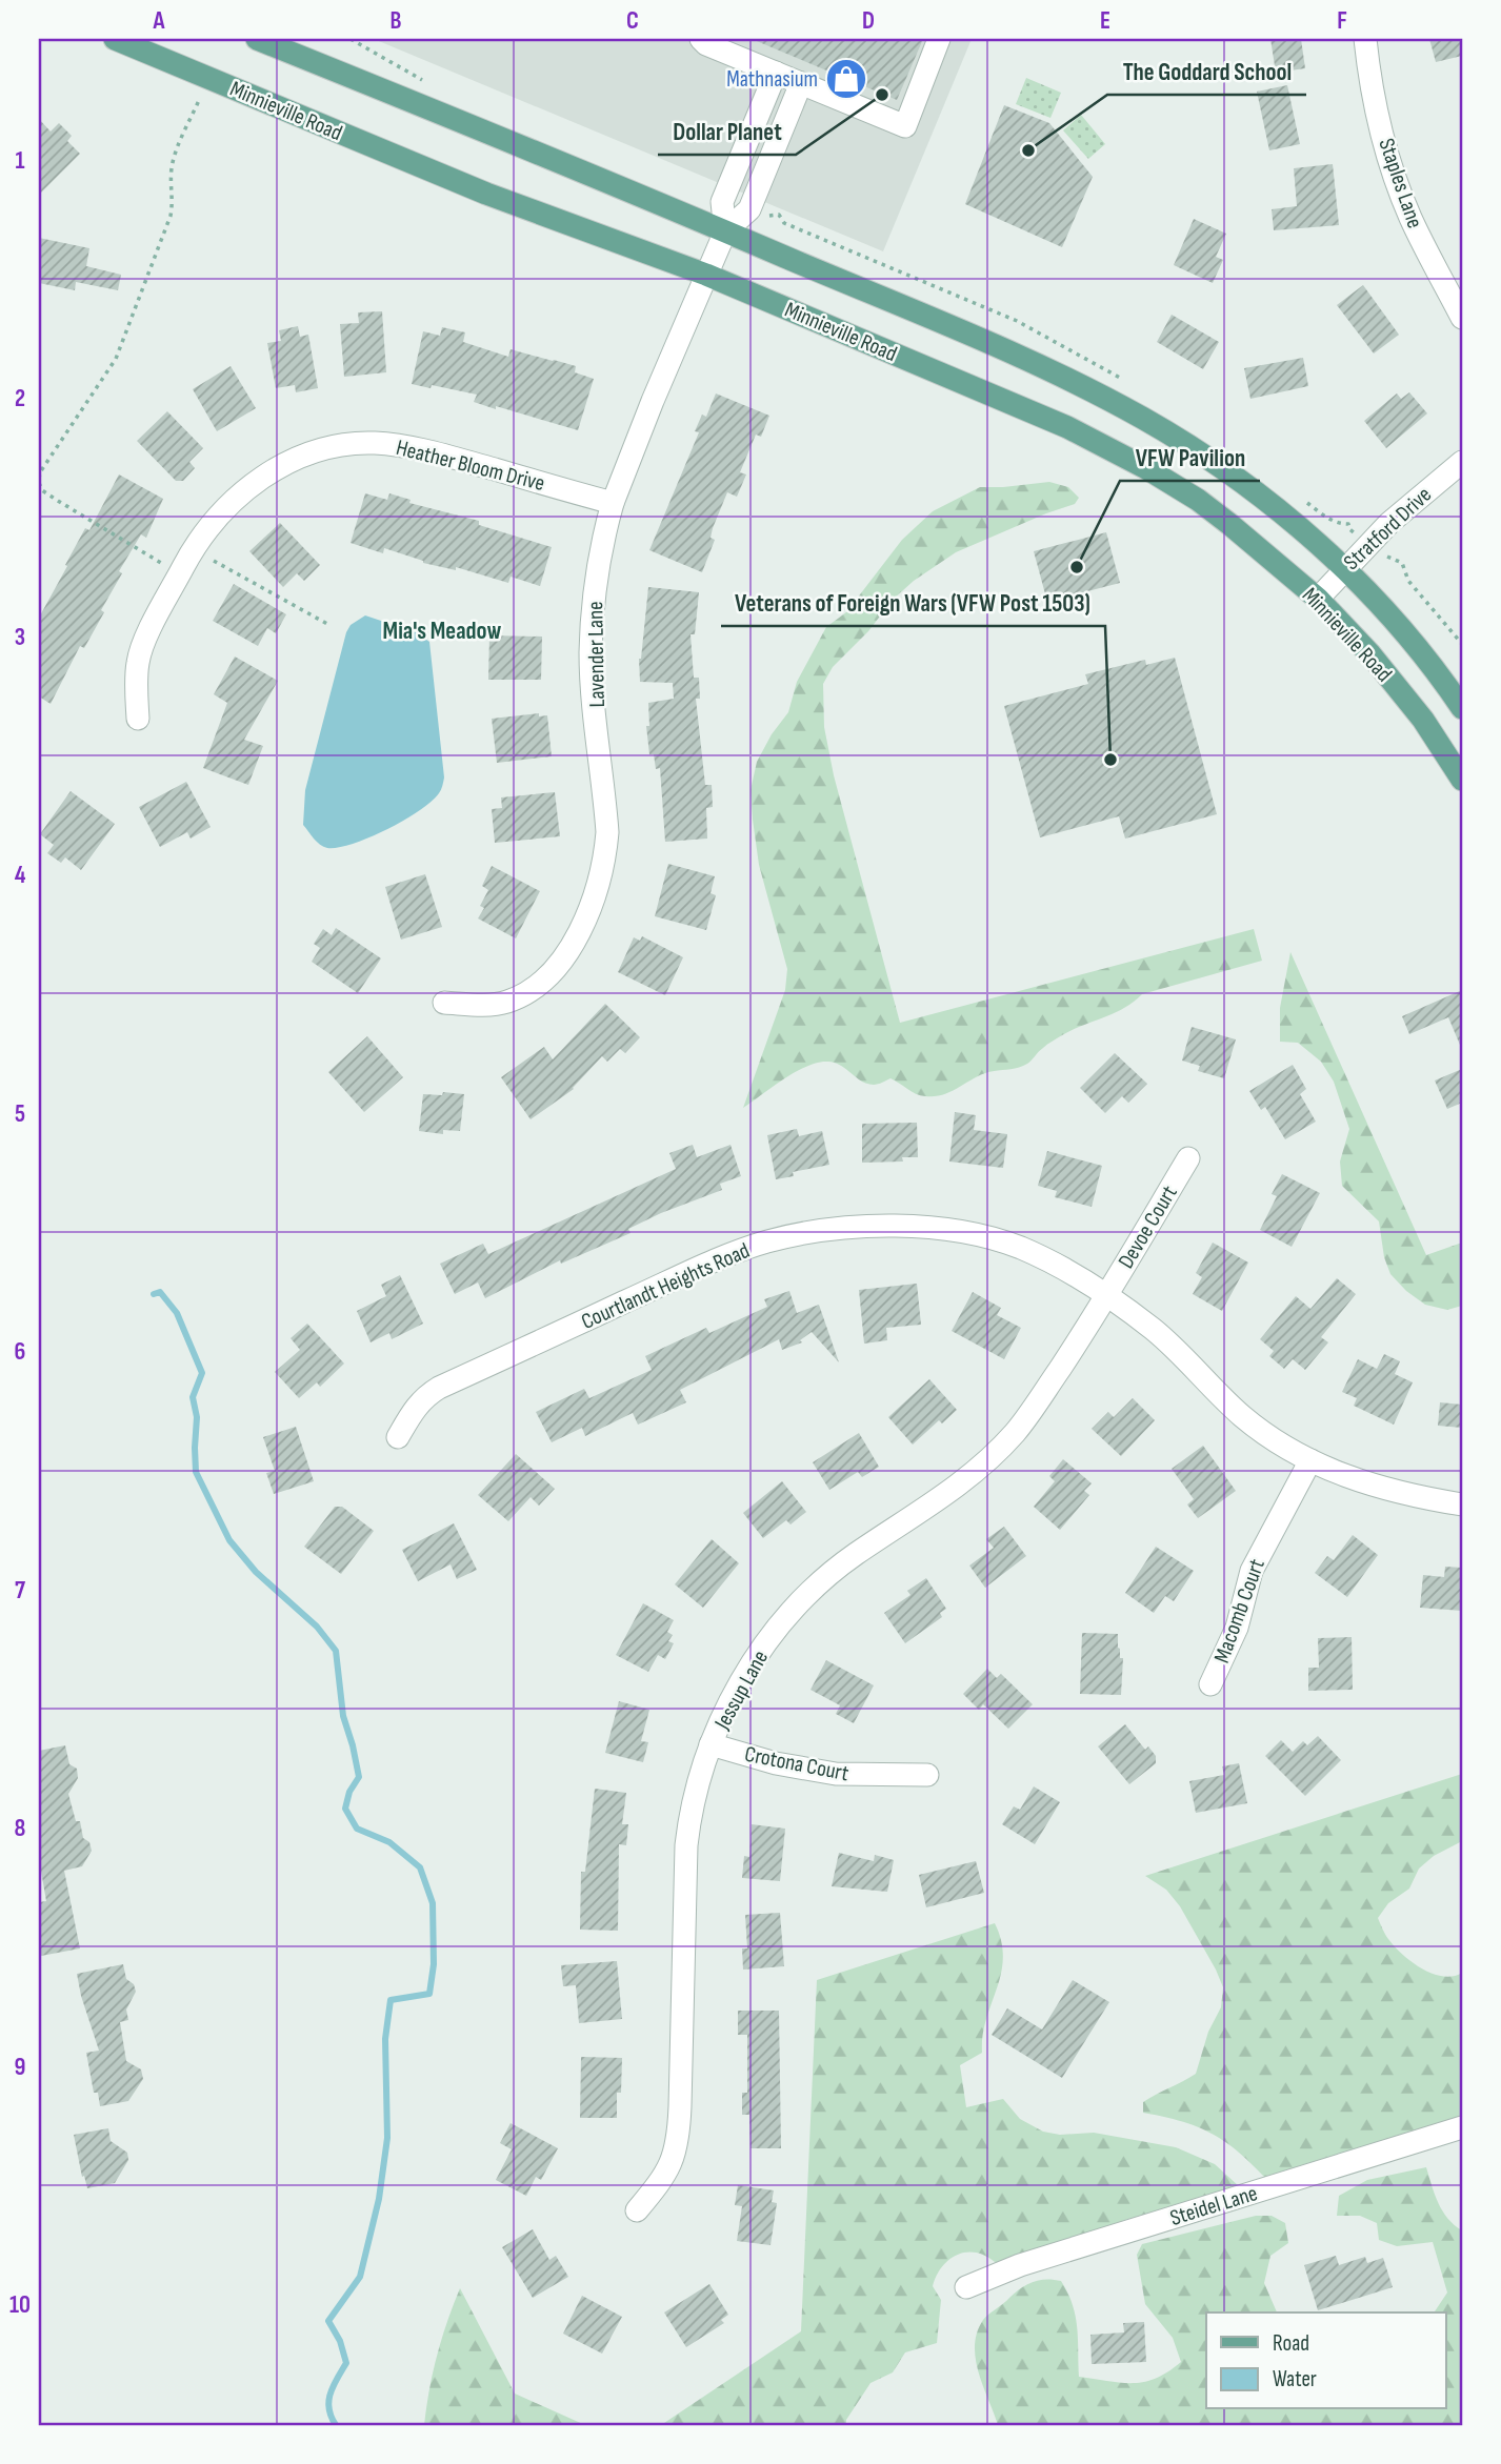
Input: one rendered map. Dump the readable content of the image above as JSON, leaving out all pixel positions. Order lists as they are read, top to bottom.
{
  "streets": {
    "main road": ["Minnieville Road"],
    "street": [
      "Staples Lane",
      "Heather Bloom Drive",
      "Stratford Drive",
      "Lavender Lane",
      "Devoe Court",
      "Courtlandt Heights Road",
      "Macomb Court",
      "Jessup Lane",
      "Crotona Court",
      "Steidel Lane"
    ]
  },
  "crossings": [
    ["Minnieville Road", "Stratford Drive"],
    ["Minnieville Road", "Lavender Lane"],
    ["Heather Bloom Drive", "Lavender Lane"],
    ["Devoe Court", "Courtlandt Heights Road"],
    ["Devoe Court", "Jessup Lane"],
    ["Courtlandt Heights Road", "Macomb Court"],
    ["Courtlandt Heights Road", "Jessup Lane"],
    ["Jessup Lane", "Crotona Court"]
  ],
  "districts": ["Mia's Meadow"],
  "places": {
    "shop": ["Mathnasium"],
    "other": [
      "Dollar Planet",
      "The Goddard School",
      "VFW Pavilion",
      "Veterans of Foreign Wars (VFW Post 1503)"
    ]
  },
  "legend": ["Road", "Water"],
  "grid": {
    "columns": [
      "A",
      "B",
      "C",
      "D",
      "E",
      "F"
    ],
    "rows": [
      "1",
      "2",
      "3",
      "4",
      "5",
      "6",
      "7",
      "8",
      "9",
      "10"
    ]
  }
}
